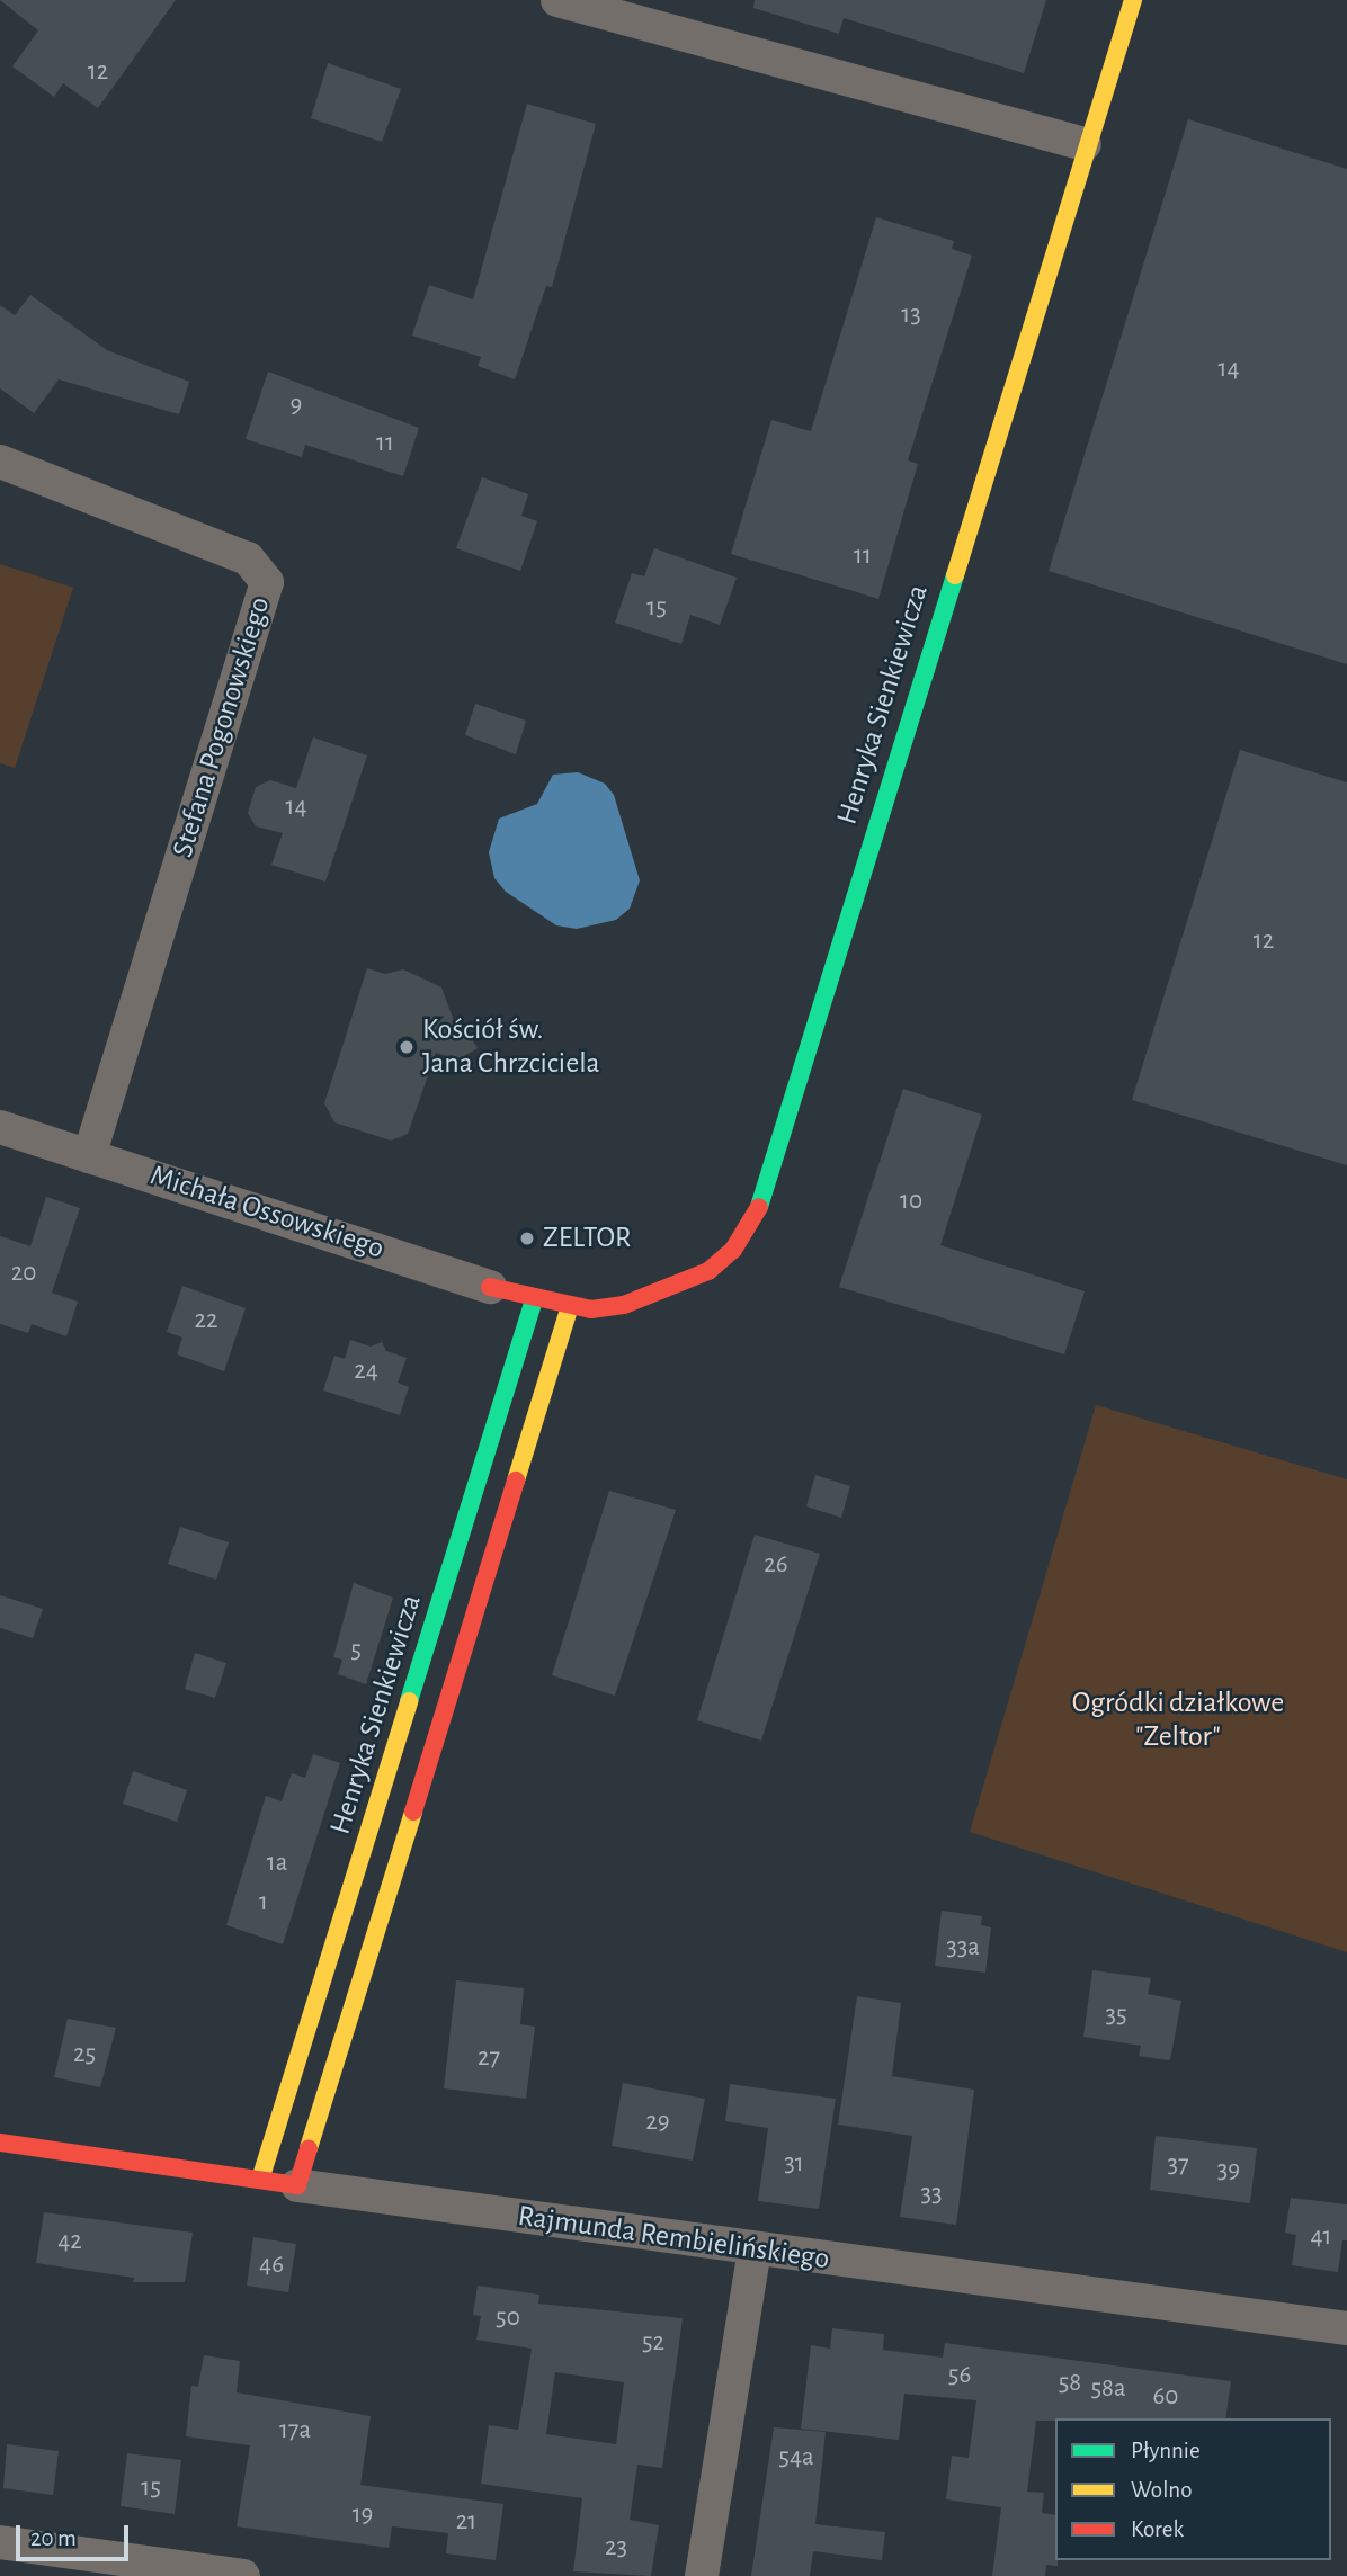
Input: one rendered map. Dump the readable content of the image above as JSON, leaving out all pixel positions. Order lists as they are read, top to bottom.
{
  "streets": {
    "street": [
      "Henryka Sienkiewicza",
      "Stefana Pogonowskiego",
      "Michała Ossowskiego",
      "Rajmunda Rembielińskiego"
    ]
  },
  "crossings": [
    ["Henryka Sienkiewicza", "Michała Ossowskiego"],
    ["Henryka Sienkiewicza", "Rajmunda Rembielińskiego"],
    ["Stefana Pogonowskiego", "Michała Ossowskiego"]
  ],
  "parks": ["Ogródki działkowe \"Zeltor\""],
  "places": ["Kościół św. Jana Chrzciciela", "ZELTOR"],
  "house_numbers": [
    "12",
    "13",
    "14",
    "9",
    "11",
    "11",
    "15",
    "14",
    "12",
    "10",
    "20",
    "22",
    "24",
    "26",
    "5",
    "1a",
    "1",
    "33a",
    "35",
    "25",
    "27",
    "29",
    "31",
    "37",
    "39",
    "33",
    "41",
    "42",
    "46",
    "50",
    "52",
    "56",
    "58",
    "58a",
    "60",
    "17a",
    "54a",
    "15",
    "19",
    "21",
    "23"
  ],
  "legend": ["Płynnie", "Wolno", "Korek"],
  "scale_bar": "20 m"
}
